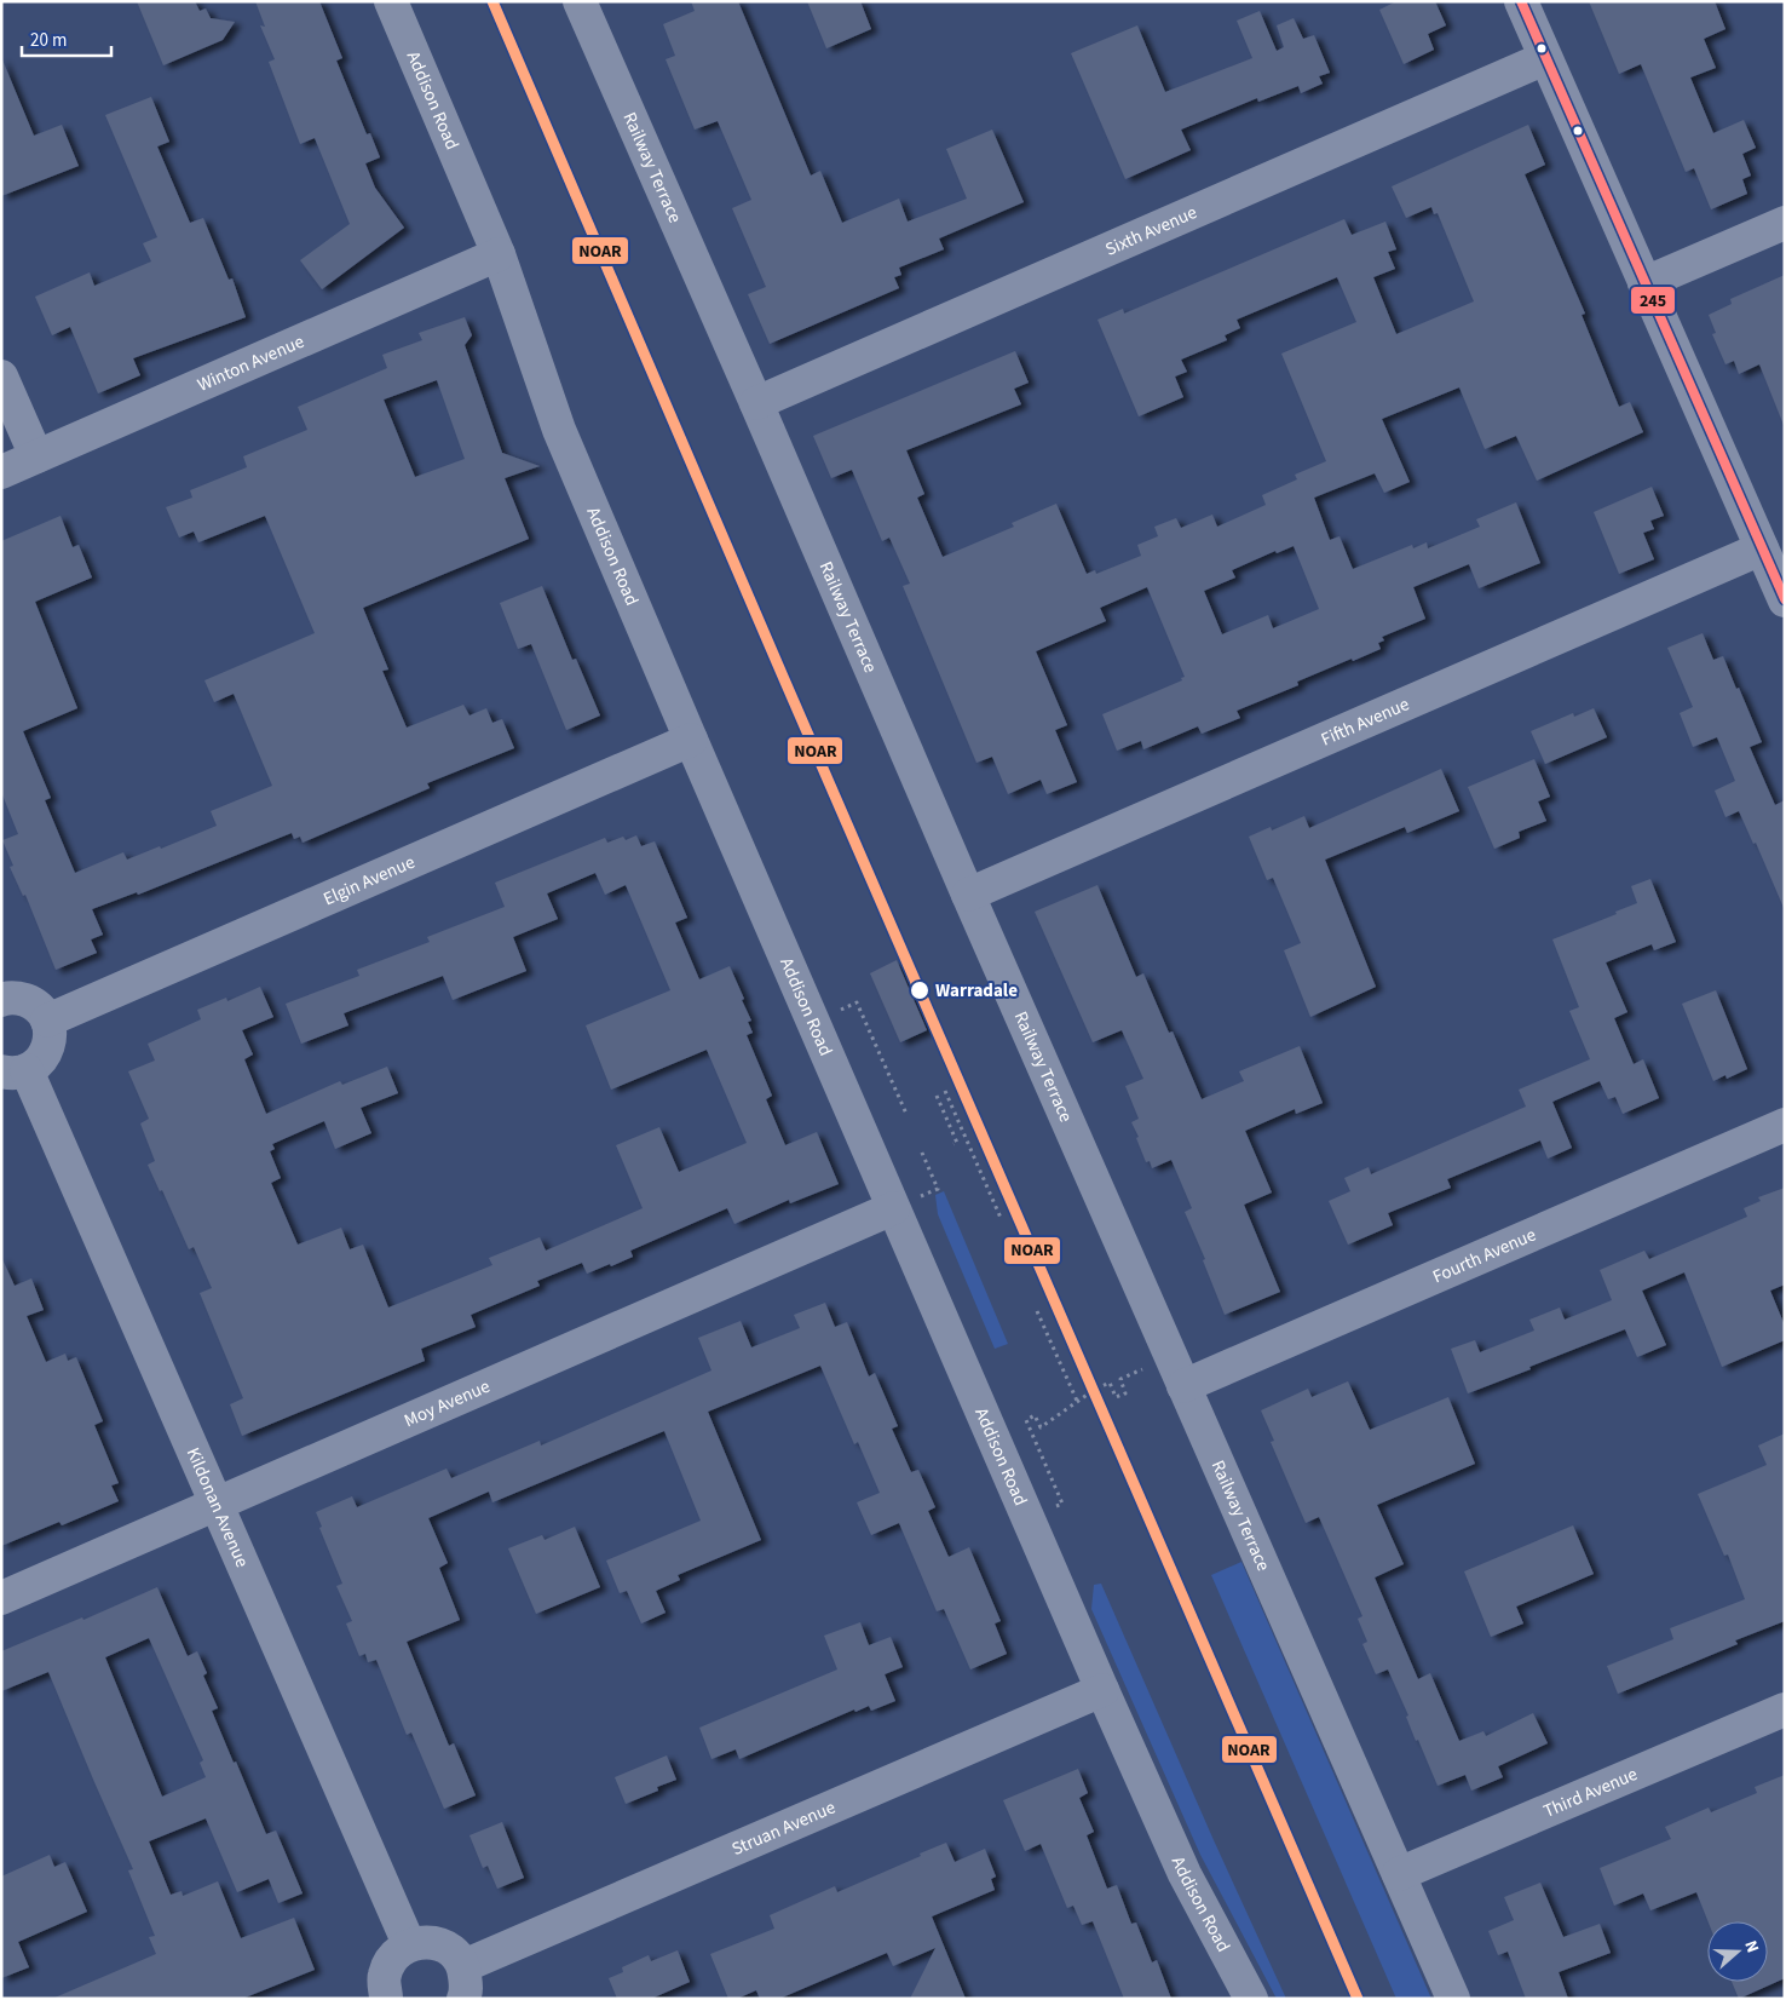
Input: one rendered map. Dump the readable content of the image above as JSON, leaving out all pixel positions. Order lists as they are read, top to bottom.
{
  "streets": {
    "street": [
      "Addison Road",
      "Railway Terrace",
      "Sixth Avenue",
      "Winton Avenue",
      "Fifth Avenue",
      "Elgin Avenue",
      "Fourth Avenue",
      "Moy Avenue",
      "Kildonan Avenue",
      "Third Avenue",
      "Struan Avenue"
    ]
  },
  "crossings": [
    ["Addison Road", "Winton Avenue"],
    ["Addison Road", "Elgin Avenue"],
    ["Addison Road", "Moy Avenue"],
    ["Addison Road", "Struan Avenue"],
    ["Railway Terrace", "Sixth Avenue"],
    ["Railway Terrace", "Fifth Avenue"],
    ["Railway Terrace", "Fourth Avenue"],
    ["Railway Terrace", "Third Avenue"],
    ["Moy Avenue", "Kildonan Avenue"]
  ],
  "places": ["Warradale"],
  "lines": ["transit line NOAR", "transit line 245"],
  "scale_bar": "20 m",
  "north": "right"
}
